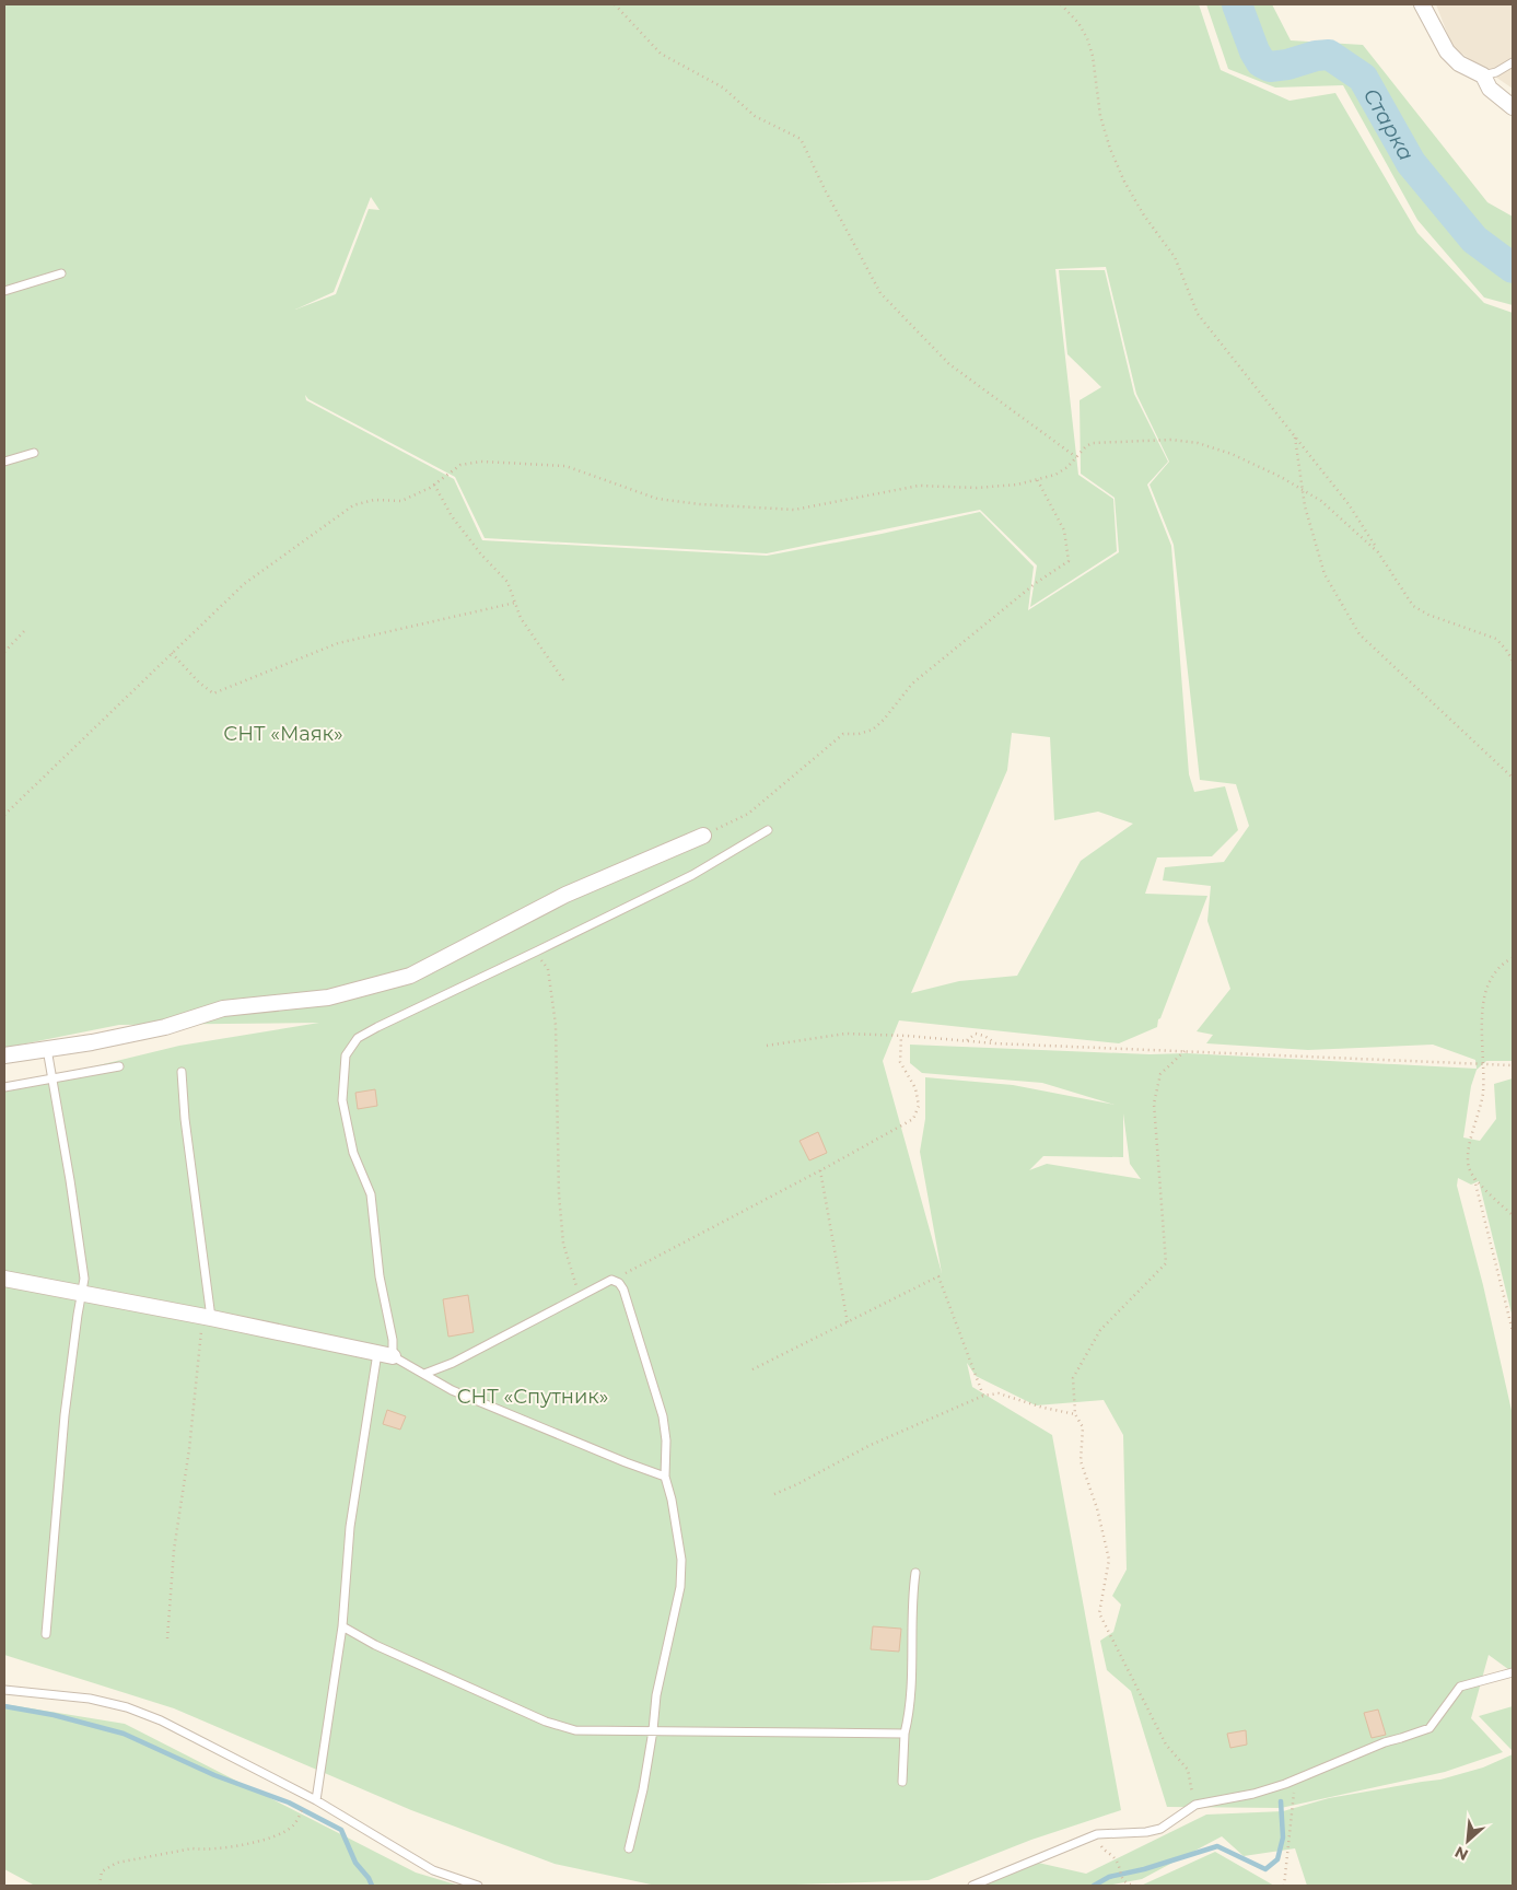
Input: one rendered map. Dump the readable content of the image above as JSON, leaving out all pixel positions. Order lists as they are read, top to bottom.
{
  "water": ["Старка"],
  "parks": ["СНТ «Маяк»", "СНТ «Спутник»"],
  "north": "bottom left"
}
